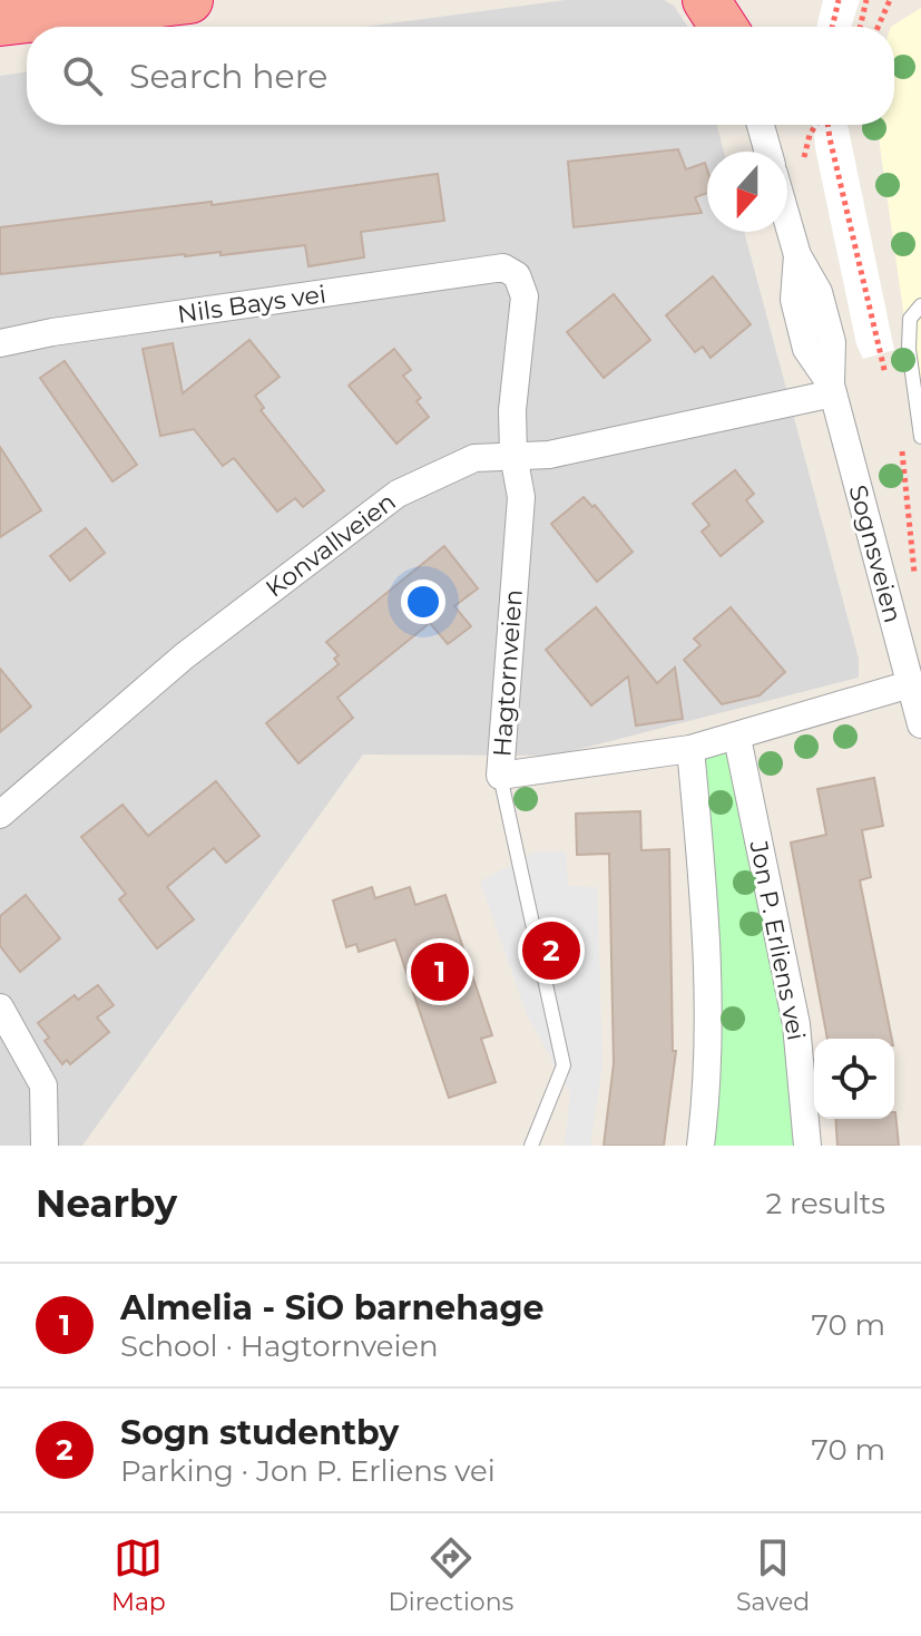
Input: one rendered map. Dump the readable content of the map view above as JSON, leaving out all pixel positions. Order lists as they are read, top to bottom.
{
  "streets": {
    "street": [
      "Nils Bays vei",
      "Konvallveien",
      "Sognsveien",
      "Hagtornveien",
      "Jon P. Erliens vei"
    ]
  },
  "crossings": [
    ["Nils Bays vei", "Hagtornveien"],
    ["Konvallveien", "Sognsveien"],
    ["Konvallveien", "Hagtornveien"],
    ["Sognsveien", "Hagtornveien"],
    ["Hagtornveien", "Jon P. Erliens vei"]
  ],
  "north": "bottom",
  "page": {
    "search": "Search here",
    "pins": ["2", "1"],
    "heading": ["Nearby", "2 results"],
    "list": [
      {
        "mark": "1",
        "name": "Almelia - SiO barnehage",
        "note": "School · Hagtornveien",
        "value": "70 m"
      },
      {
        "mark": "2",
        "name": "Sogn studentby",
        "note": "Parking · Jon P. Erliens vei",
        "value": "70 m"
      }
    ],
    "nav": ["Map", "Directions", "Saved"]
  }
}
